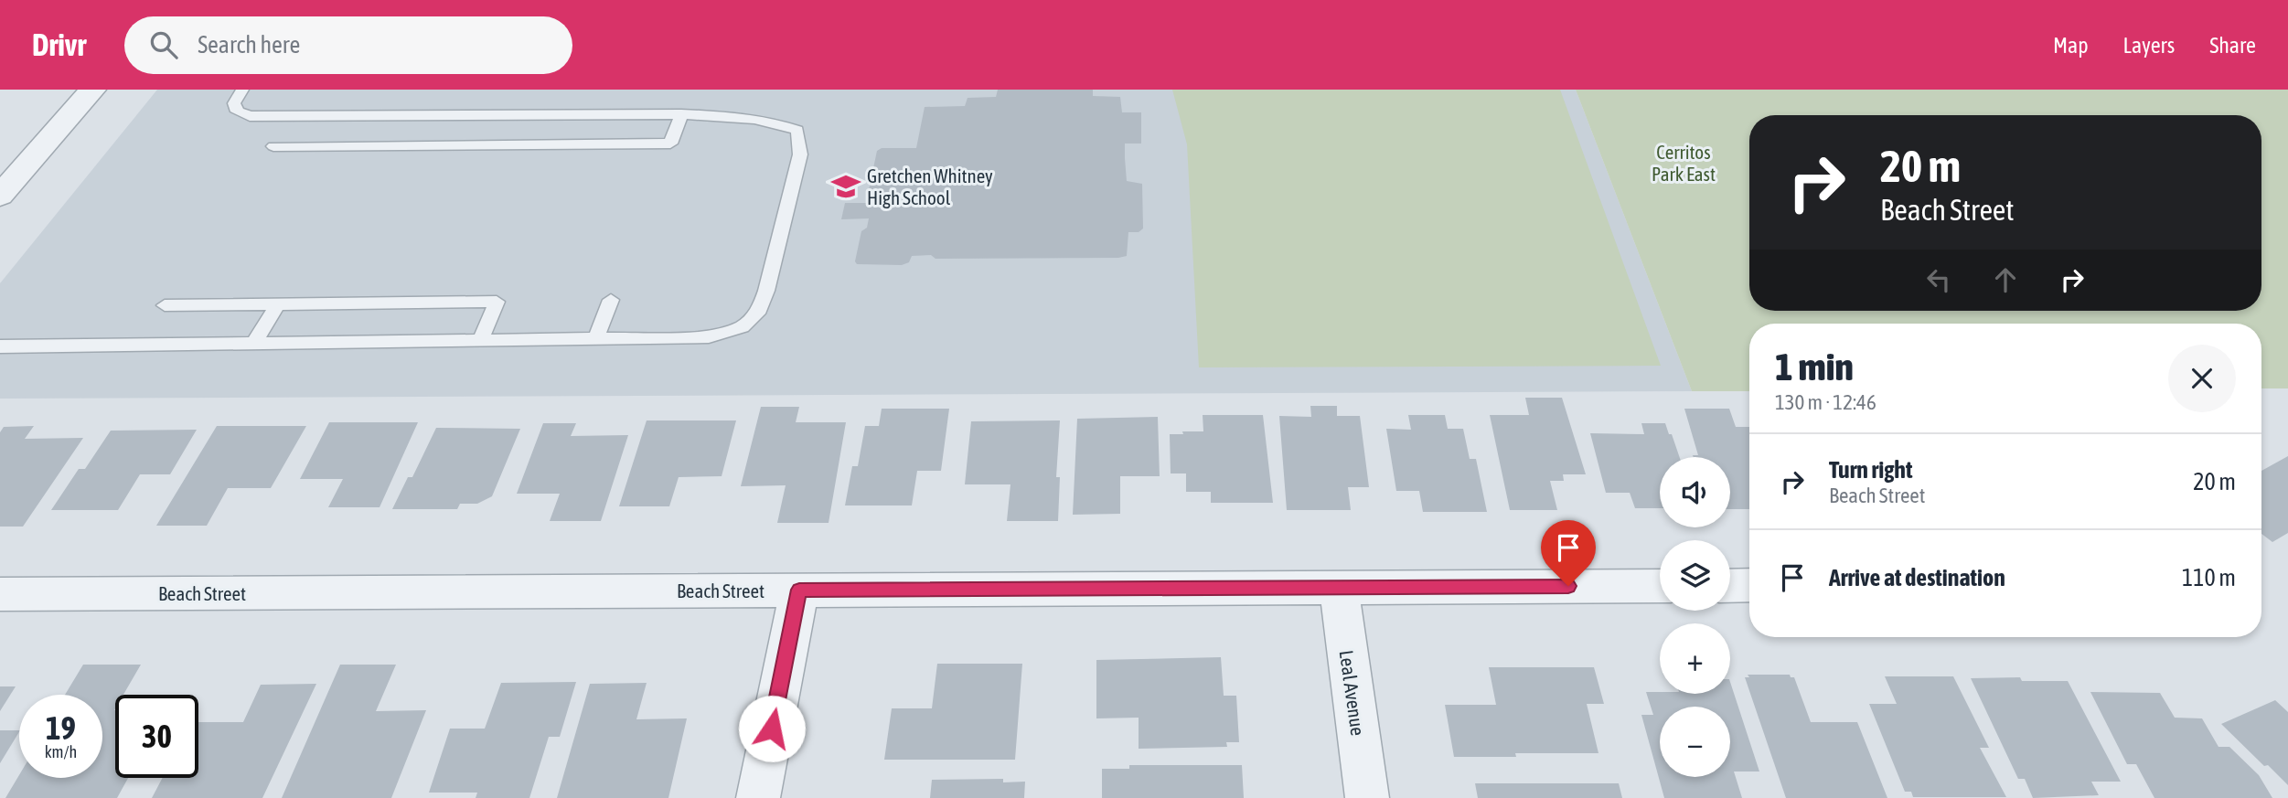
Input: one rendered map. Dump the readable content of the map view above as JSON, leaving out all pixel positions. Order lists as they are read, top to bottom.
{
  "streets": {
    "street": ["Beach Street", "Leal Avenue"]
  },
  "crossings": [
    ["Beach Street", "Leal Avenue"]
  ],
  "parks": ["Cerritos Park East"],
  "places": {
    "school or university": ["Gretchen Whitney High School"]
  },
  "page": {
    "header": "Drivr",
    "search": "Search here",
    "nav": ["Map", "Layers", "Share"],
    "turn": ["20 m", "Beach Street"],
    "heading": ["1 min", "130 m · 12:46"],
    "list": [
      {
        "name": "Turn right",
        "note": "Beach Street",
        "value": "20 m"
      },
      {
        "name": "Arrive at destination",
        "value": "110 m"
      }
    ],
    "map_buttons": ["+", "−"],
    "speed": "19 km/h",
    "limit": "30"
  }
}
